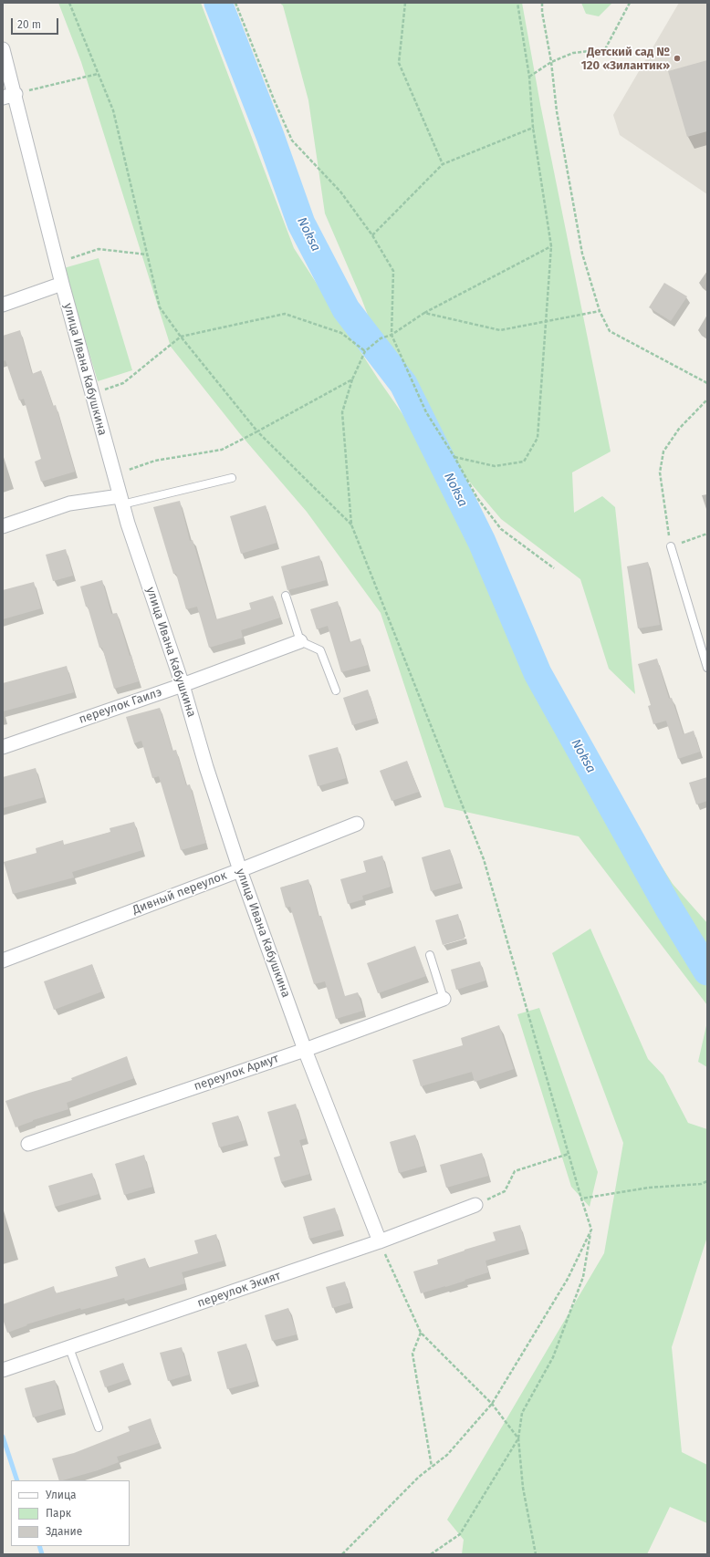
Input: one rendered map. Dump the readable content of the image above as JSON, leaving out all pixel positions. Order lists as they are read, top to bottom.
{
  "streets": {
    "street": [
      "улица Ивана Кабушкина",
      "переулок Гаилэ",
      "Дивный переулок",
      "переулок Армут",
      "переулок Экият"
    ]
  },
  "crossings": [
    ["улица Ивана Кабушкина", "переулок Гаилэ"],
    ["улица Ивана Кабушкина", "Дивный переулок"],
    ["улица Ивана Кабушкина", "переулок Армут"],
    ["улица Ивана Кабушкина", "переулок Экият"]
  ],
  "water": ["Noksa"],
  "places": ["Детский сад № 120 «Зилантик»"],
  "legend": ["Улица", "Парк", "Здание"],
  "scale_bar": "20 m"
}
